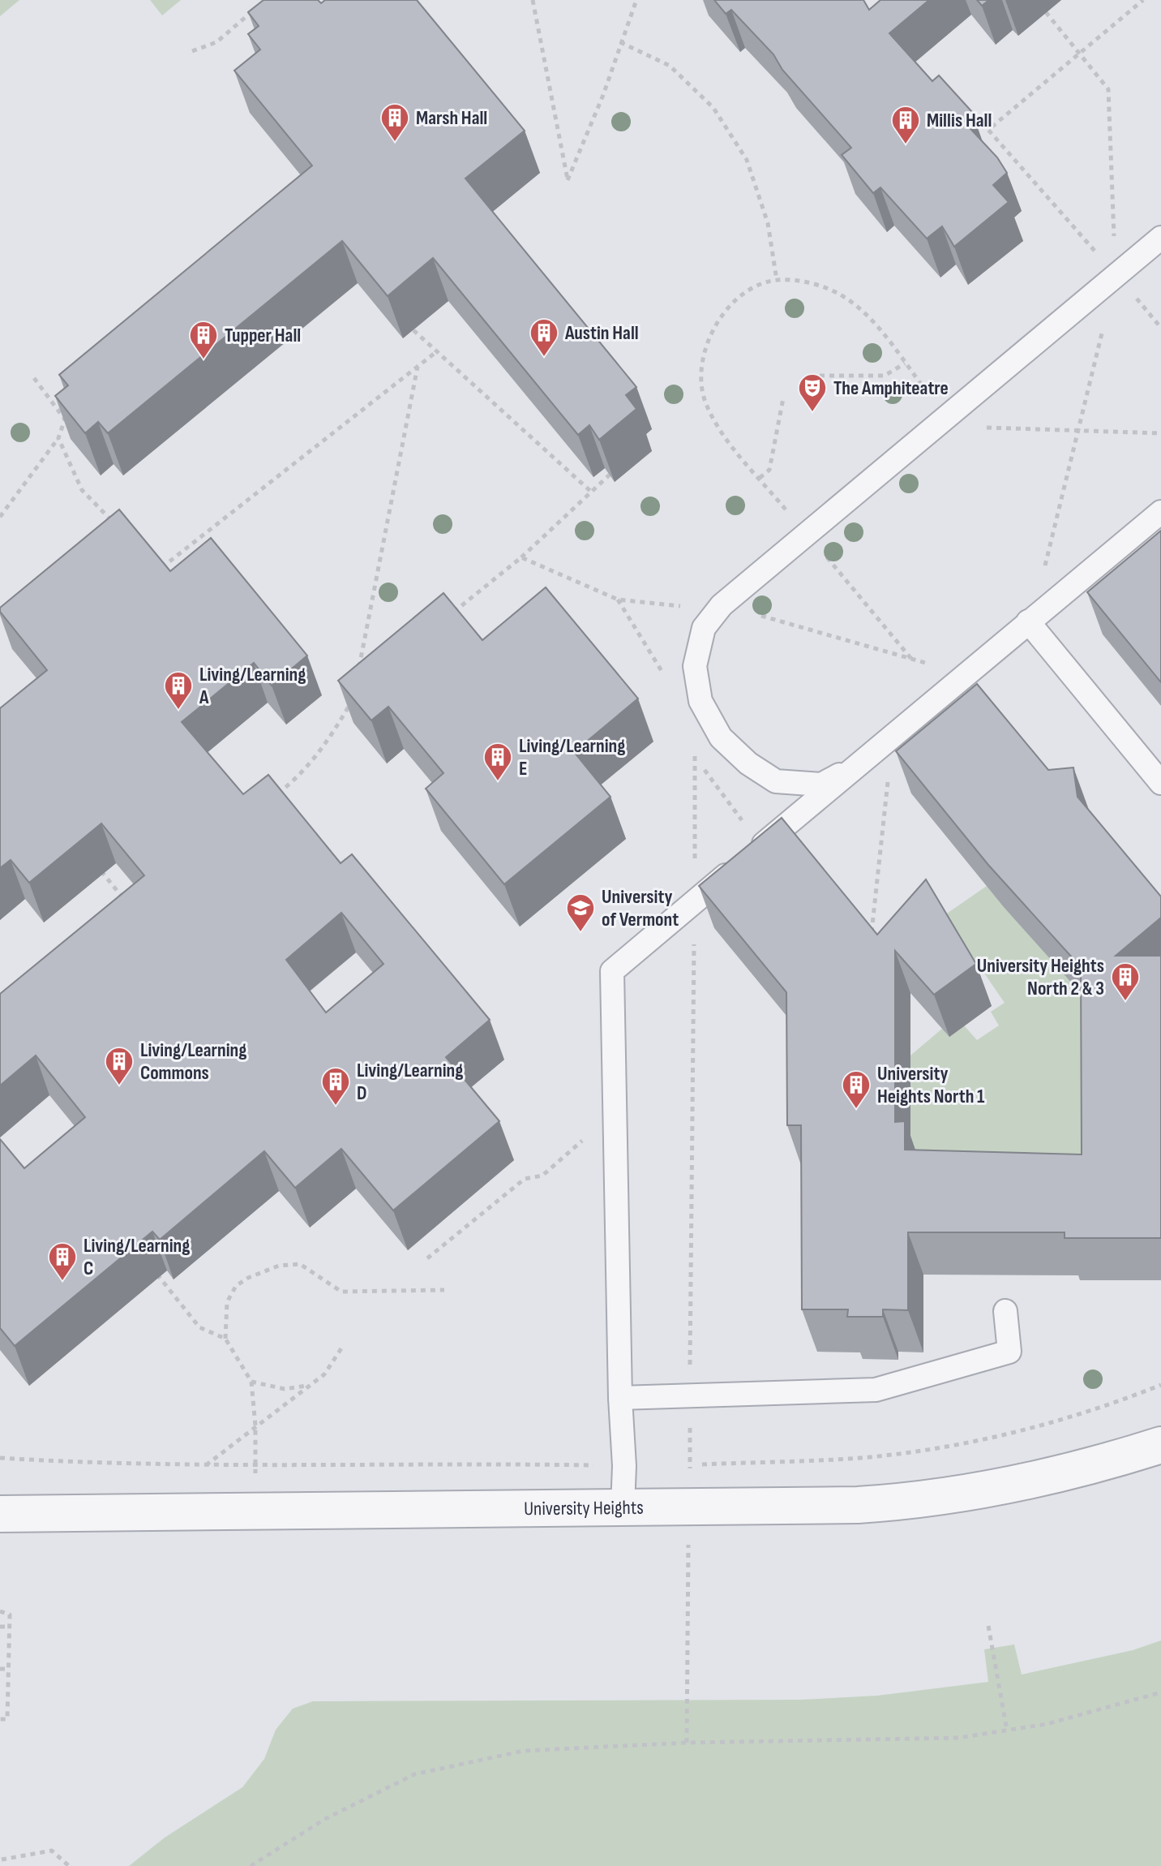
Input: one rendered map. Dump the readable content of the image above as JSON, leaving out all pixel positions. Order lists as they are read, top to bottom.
{
  "streets": {
    "street": ["University Heights"]
  },
  "places": {
    "building": [
      "Marsh Hall",
      "Millis Hall",
      "Austin Hall",
      "Tupper Hall",
      "Living/Learning A",
      "Living/Learning E",
      "University Heights North 2 & 3",
      "Living/Learning Commons",
      "Living/Learning D",
      "University Heights North 1",
      "Living/Learning C"
    ],
    "theatre": ["The Amphiteatre"],
    "school or university": ["University of Vermont"]
  }
}
